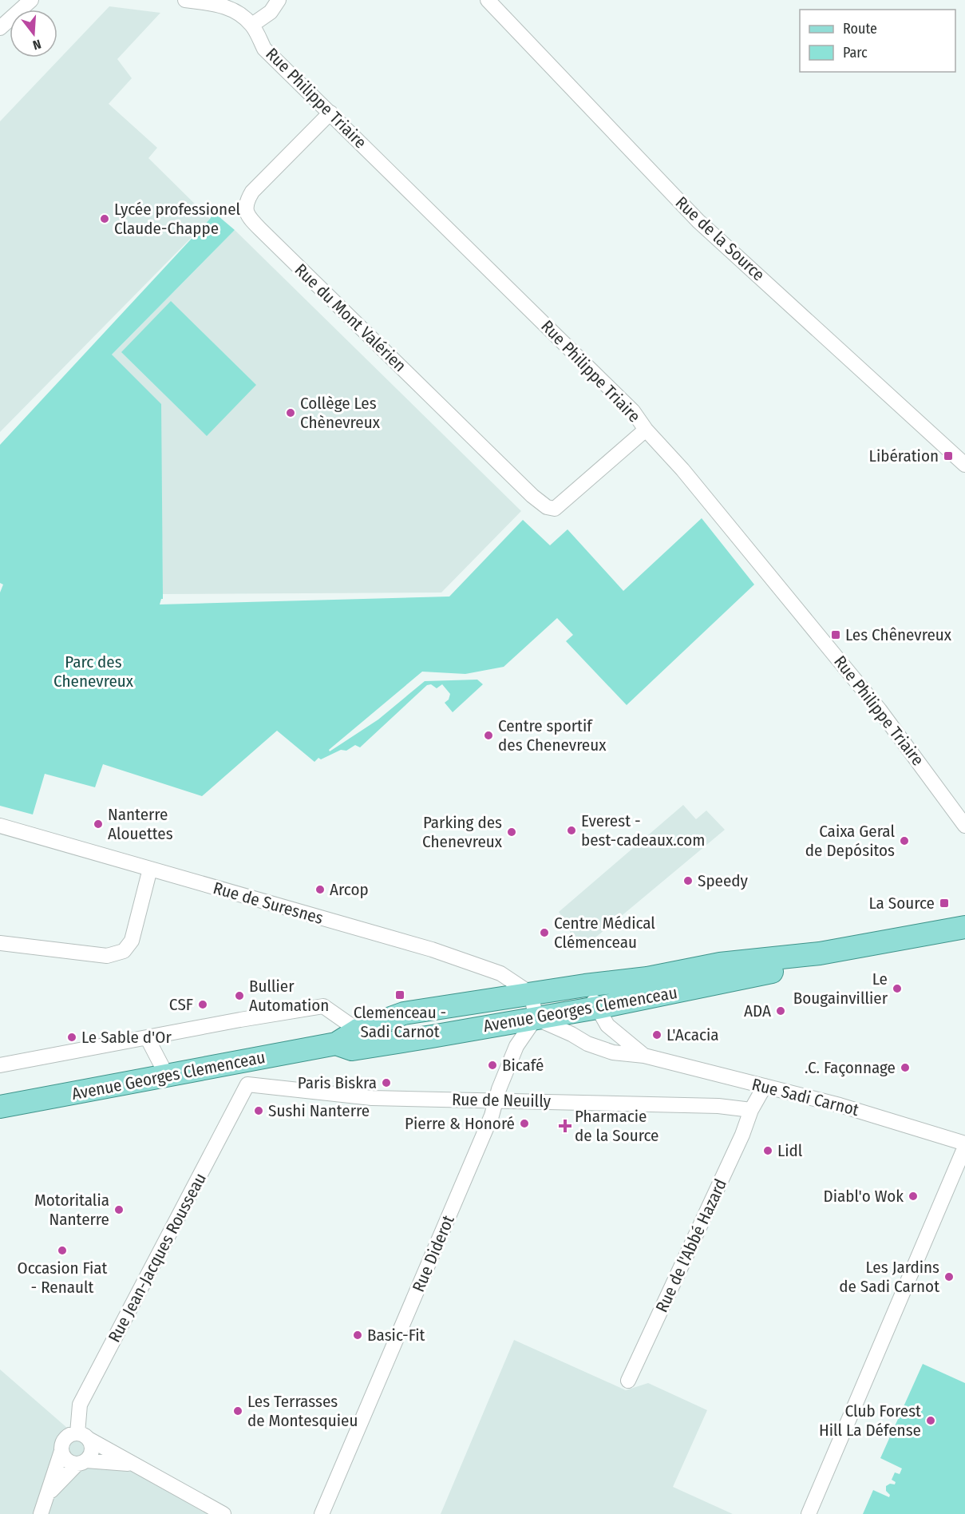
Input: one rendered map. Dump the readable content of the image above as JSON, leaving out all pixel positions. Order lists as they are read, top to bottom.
{
  "streets": {
    "main road": ["Avenue Georges Clemenceau"],
    "street": [
      "Rue Philippe Triaire",
      "Rue de la Source",
      "Rue du Mont Valérien",
      "Rue de Suresnes",
      "Rue Sadi Carnot",
      "Rue de Neuilly",
      "Rue de l'Abbé Hazard",
      "Rue Diderot",
      "Rue Jean-Jacques Rousseau"
    ]
  },
  "crossings": [
    ["Rue Philippe Triaire", "Rue du Mont Valérien"],
    ["Rue de Suresnes", "Avenue Georges Clemenceau"],
    ["Avenue Georges Clemenceau", "Rue Sadi Carnot"],
    ["Avenue Georges Clemenceau", "Rue Diderot"],
    ["Rue Sadi Carnot", "Rue Diderot"],
    ["Rue de Neuilly", "Rue de l'Abbé Hazard"],
    ["Rue de Neuilly", "Rue Diderot"],
    ["Rue de Neuilly", "Rue Jean-Jacques Rousseau"]
  ],
  "parks": ["Parc des Chenevreux"],
  "places": {
    "other": [
      "Lycée professionel Claude-Chappe",
      "Collège Les Chènevreux",
      "Centre sportif des Chenevreux",
      "Nanterre Alouettes",
      "Everest - best-cadeaux.com",
      "Parking des Chenevreux",
      "Caixa Geral de Depósitos",
      "Speedy",
      "Arcop",
      "Centre Médical Clémenceau",
      "Le Bougainvillier",
      "Bullier Automation",
      "CSF",
      "ADA",
      "L'Acacia",
      "Le Sable d'Or",
      "Bicafé",
      ".C. Façonnage",
      "Paris Biskra",
      "Sushi Nanterre",
      "Pierre & Honoré",
      "Lidl",
      "Diabl'o Wok",
      "Motoritalia Nanterre",
      "Occasion Fiat - Renault",
      "Les Jardins de Sadi Carnot",
      "Basic-Fit",
      "Les Terrasses de Montesquieu",
      "Club Forest Hill La Défense"
    ],
    "transit": [
      "Libération",
      "Les Chênevreux",
      "La Source",
      "Clemenceau - Sadi Carnot"
    ],
    "health": ["Pharmacie de la Source"]
  },
  "legend": ["Route", "Parc"],
  "north": "bottom"
}
